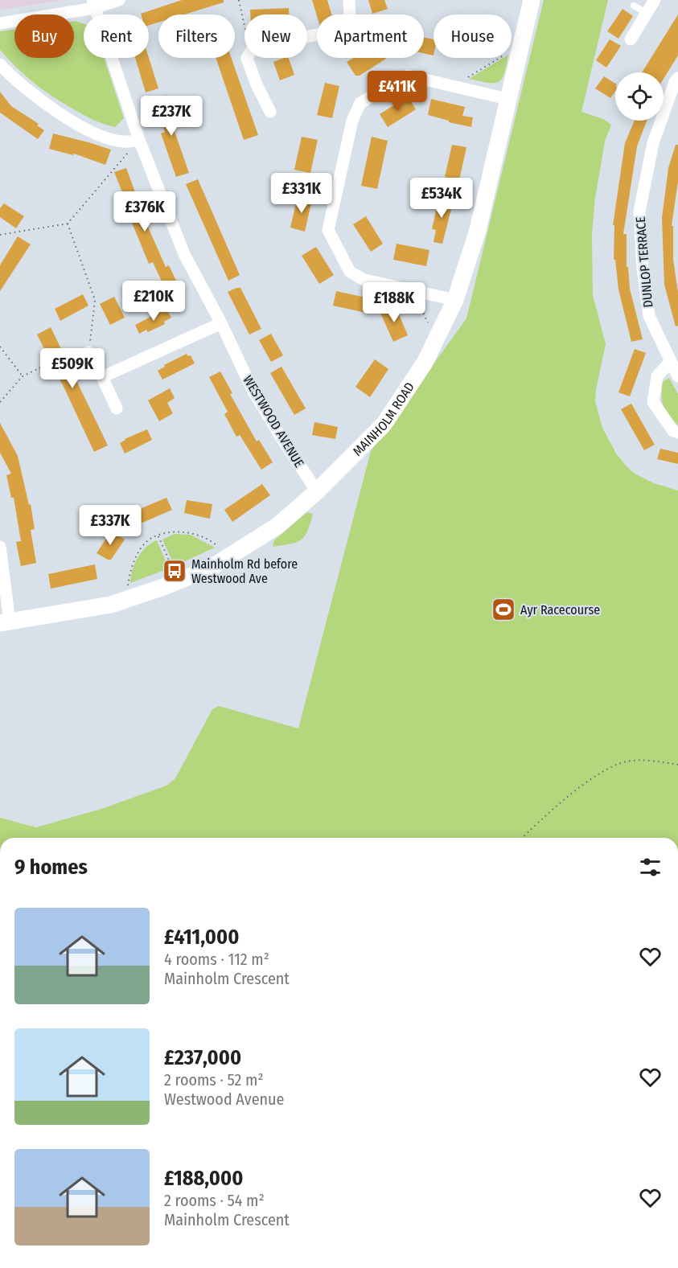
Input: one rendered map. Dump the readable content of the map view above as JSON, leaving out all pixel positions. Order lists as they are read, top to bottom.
{
  "streets": {
    "street": ["DUNLOP TERRACE", "MAINHOLM ROAD", "WESTWOOD AVENUE"]
  },
  "crossings": [
    ["MAINHOLM ROAD", "WESTWOOD AVENUE"]
  ],
  "places": {
    "bus stop": ["Mainholm Rd before Westwood Ave"],
    "sports": ["Ayr Racecourse"]
  },
  "page": {
    "chip": [
      "Buy",
      "Rent",
      "Filters",
      "New",
      "Apartment",
      "House"
    ],
    "price": [
      "£411K",
      "£237K",
      "£331K",
      "£534K",
      "£376K",
      "£210K",
      "£188K",
      "£509K",
      "£337K"
    ],
    "heading": "9 homes",
    "list": [
      {
        "name": "£411,000",
        "note": "4 rooms · 112 m² · Mainholm Crescent"
      },
      {
        "name": "£237,000",
        "note": "2 rooms · 52 m² · Westwood Avenue"
      },
      {
        "name": "£188,000",
        "note": "2 rooms · 54 m² · Mainholm Crescent"
      }
    ]
  }
}
